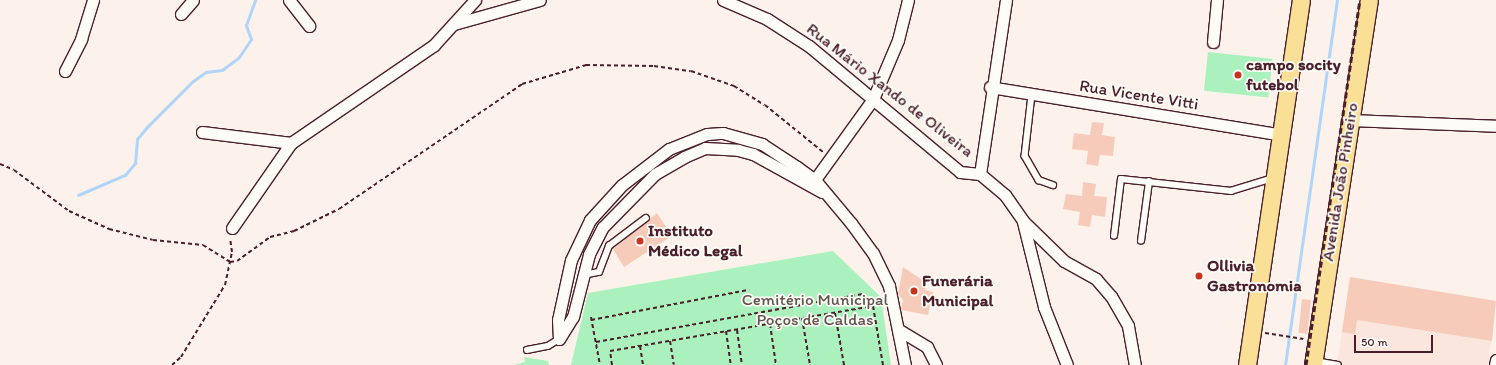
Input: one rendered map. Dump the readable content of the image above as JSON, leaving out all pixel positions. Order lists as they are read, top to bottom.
{
  "streets": {
    "main road": ["Avenida João Pinheiro"],
    "street": ["Rua Mário Xando de Oliveira", "Rua Vicente Vitti"]
  },
  "parks": ["Cemitério Municipal Poços de Caldas"],
  "places": [
    "campo socity futebol",
    "Instituto Médico Legal",
    "Ollivia Gastronomia",
    "Funerária Municipal"
  ],
  "scale_bar": "50 m"
}
